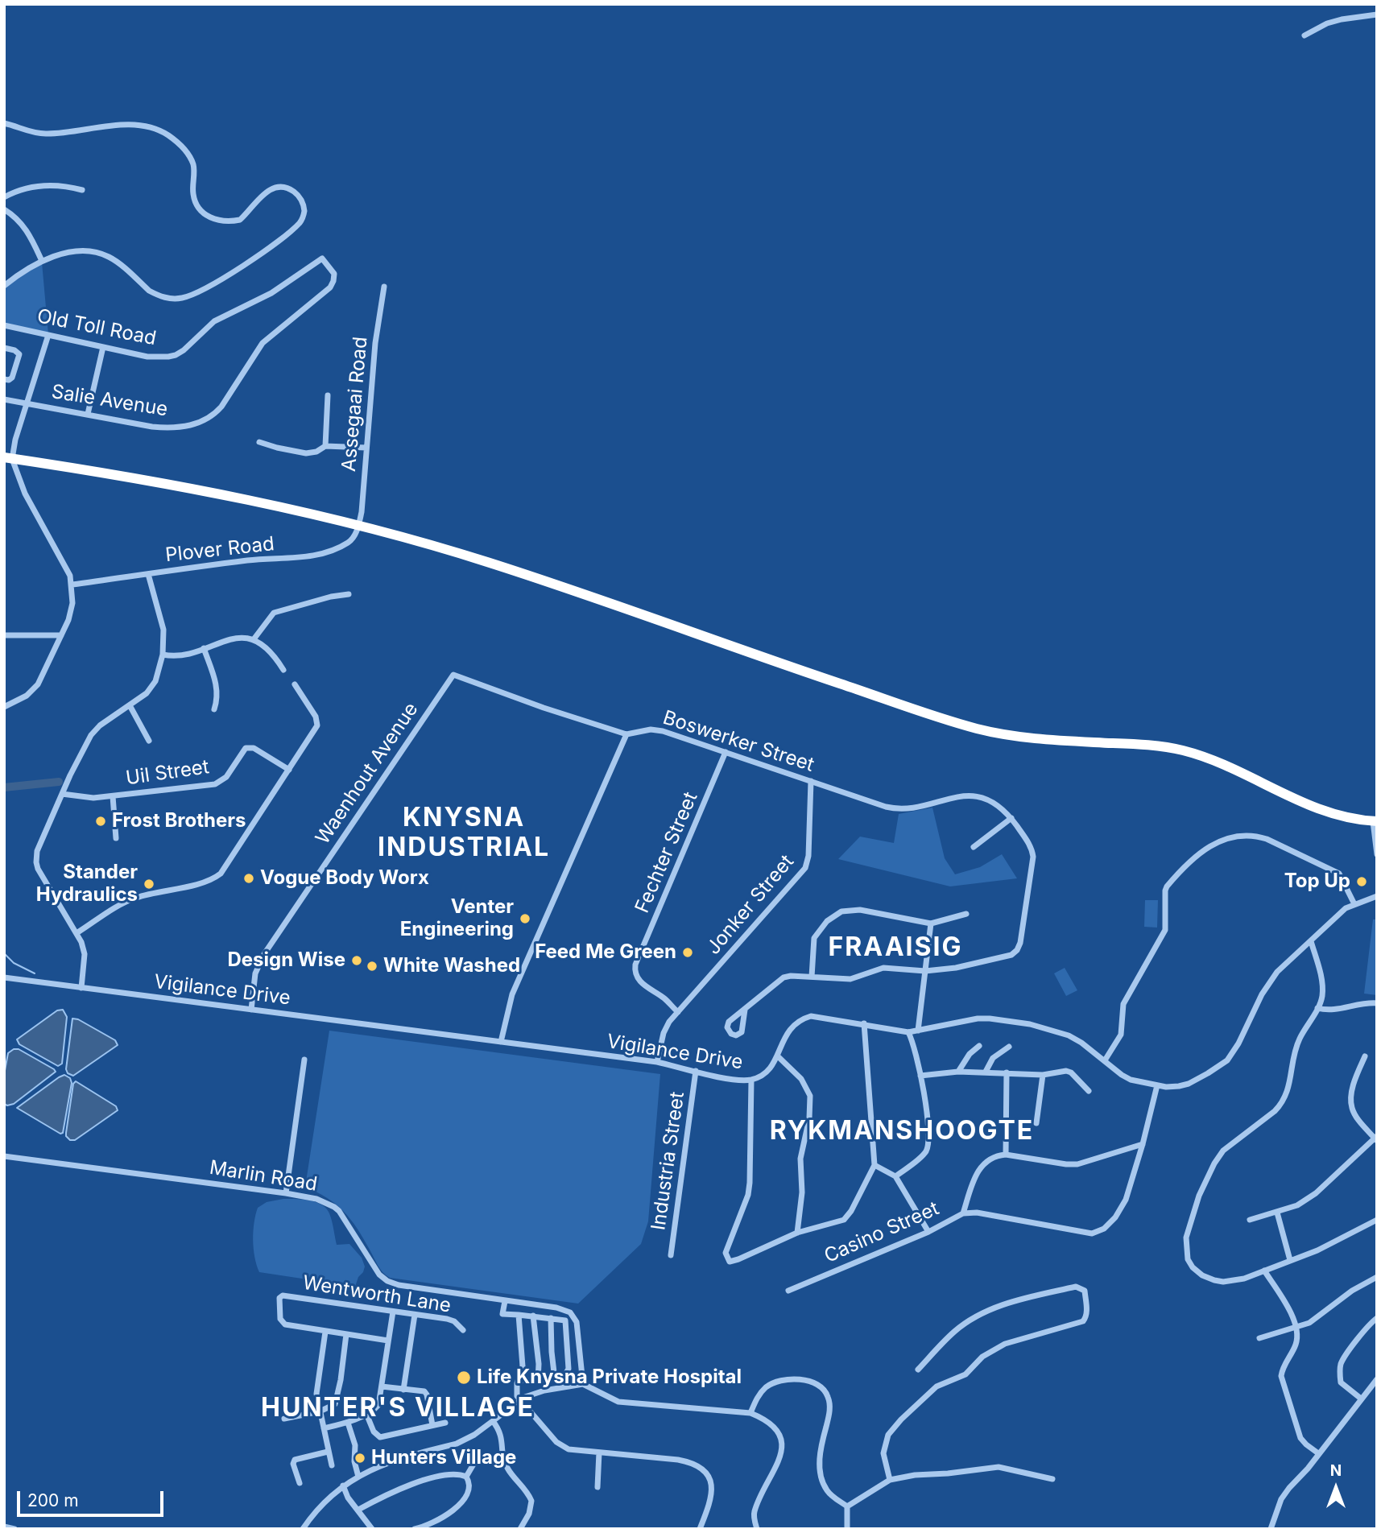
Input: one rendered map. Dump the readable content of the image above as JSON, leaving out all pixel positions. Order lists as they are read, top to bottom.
{
  "streets": {
    "street": [
      "Old Toll Road",
      "Salie Avenue",
      "Assegaai Road",
      "Plover Road",
      "Boswerker Street",
      "Uil Street",
      "Waenhout Avenue",
      "Fechter Street",
      "Jonker Street",
      "Vigilance Drive",
      "Industria Street",
      "Marlin Road",
      "Casino Street",
      "Wentworth Lane"
    ]
  },
  "crossings": [
    ["Old Toll Road", "Salie Avenue"],
    ["Assegaai Road", "Plover Road"],
    ["Boswerker Street", "Waenhout Avenue"],
    ["Boswerker Street", "Fechter Street"],
    ["Boswerker Street", "Jonker Street"],
    ["Waenhout Avenue", "Vigilance Drive"],
    ["Fechter Street", "Jonker Street"],
    ["Jonker Street", "Vigilance Drive"],
    ["Vigilance Drive", "Industria Street"]
  ],
  "districts": [
    "KNYSNA INDUSTRIAL",
    "FRAAISIG",
    "RYKMANSHOOGTE",
    "HUNTER'S VILLAGE"
  ],
  "places": [
    "Frost Brothers",
    "Vogue Body Worx",
    "Top Up",
    "Stander Hydraulics",
    "Venter Engineering",
    "Feed Me Green",
    "Design Wise",
    "White Washed",
    "Life Knysna Private Hospital",
    "Hunters Village"
  ],
  "scale_bar": "200 m",
  "north": "top"
}
